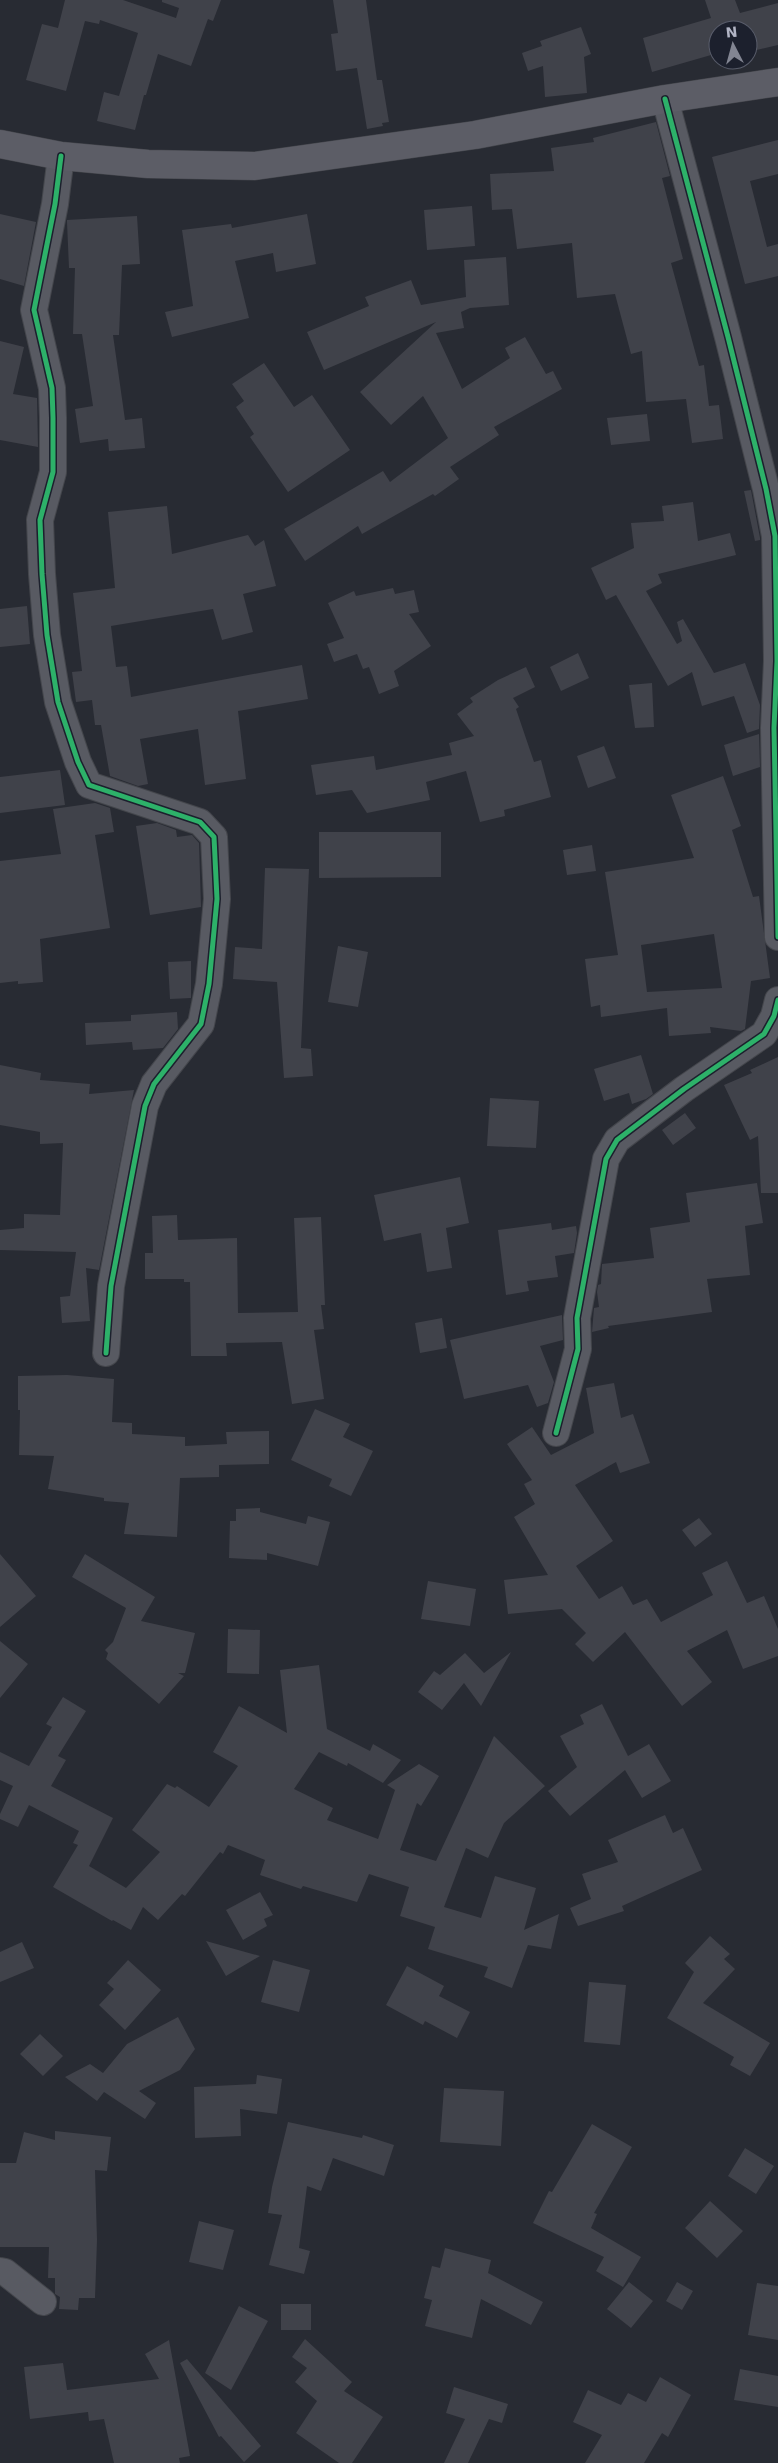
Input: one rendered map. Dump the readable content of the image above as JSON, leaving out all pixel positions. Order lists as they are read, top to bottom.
{
  "north": "top"
}
